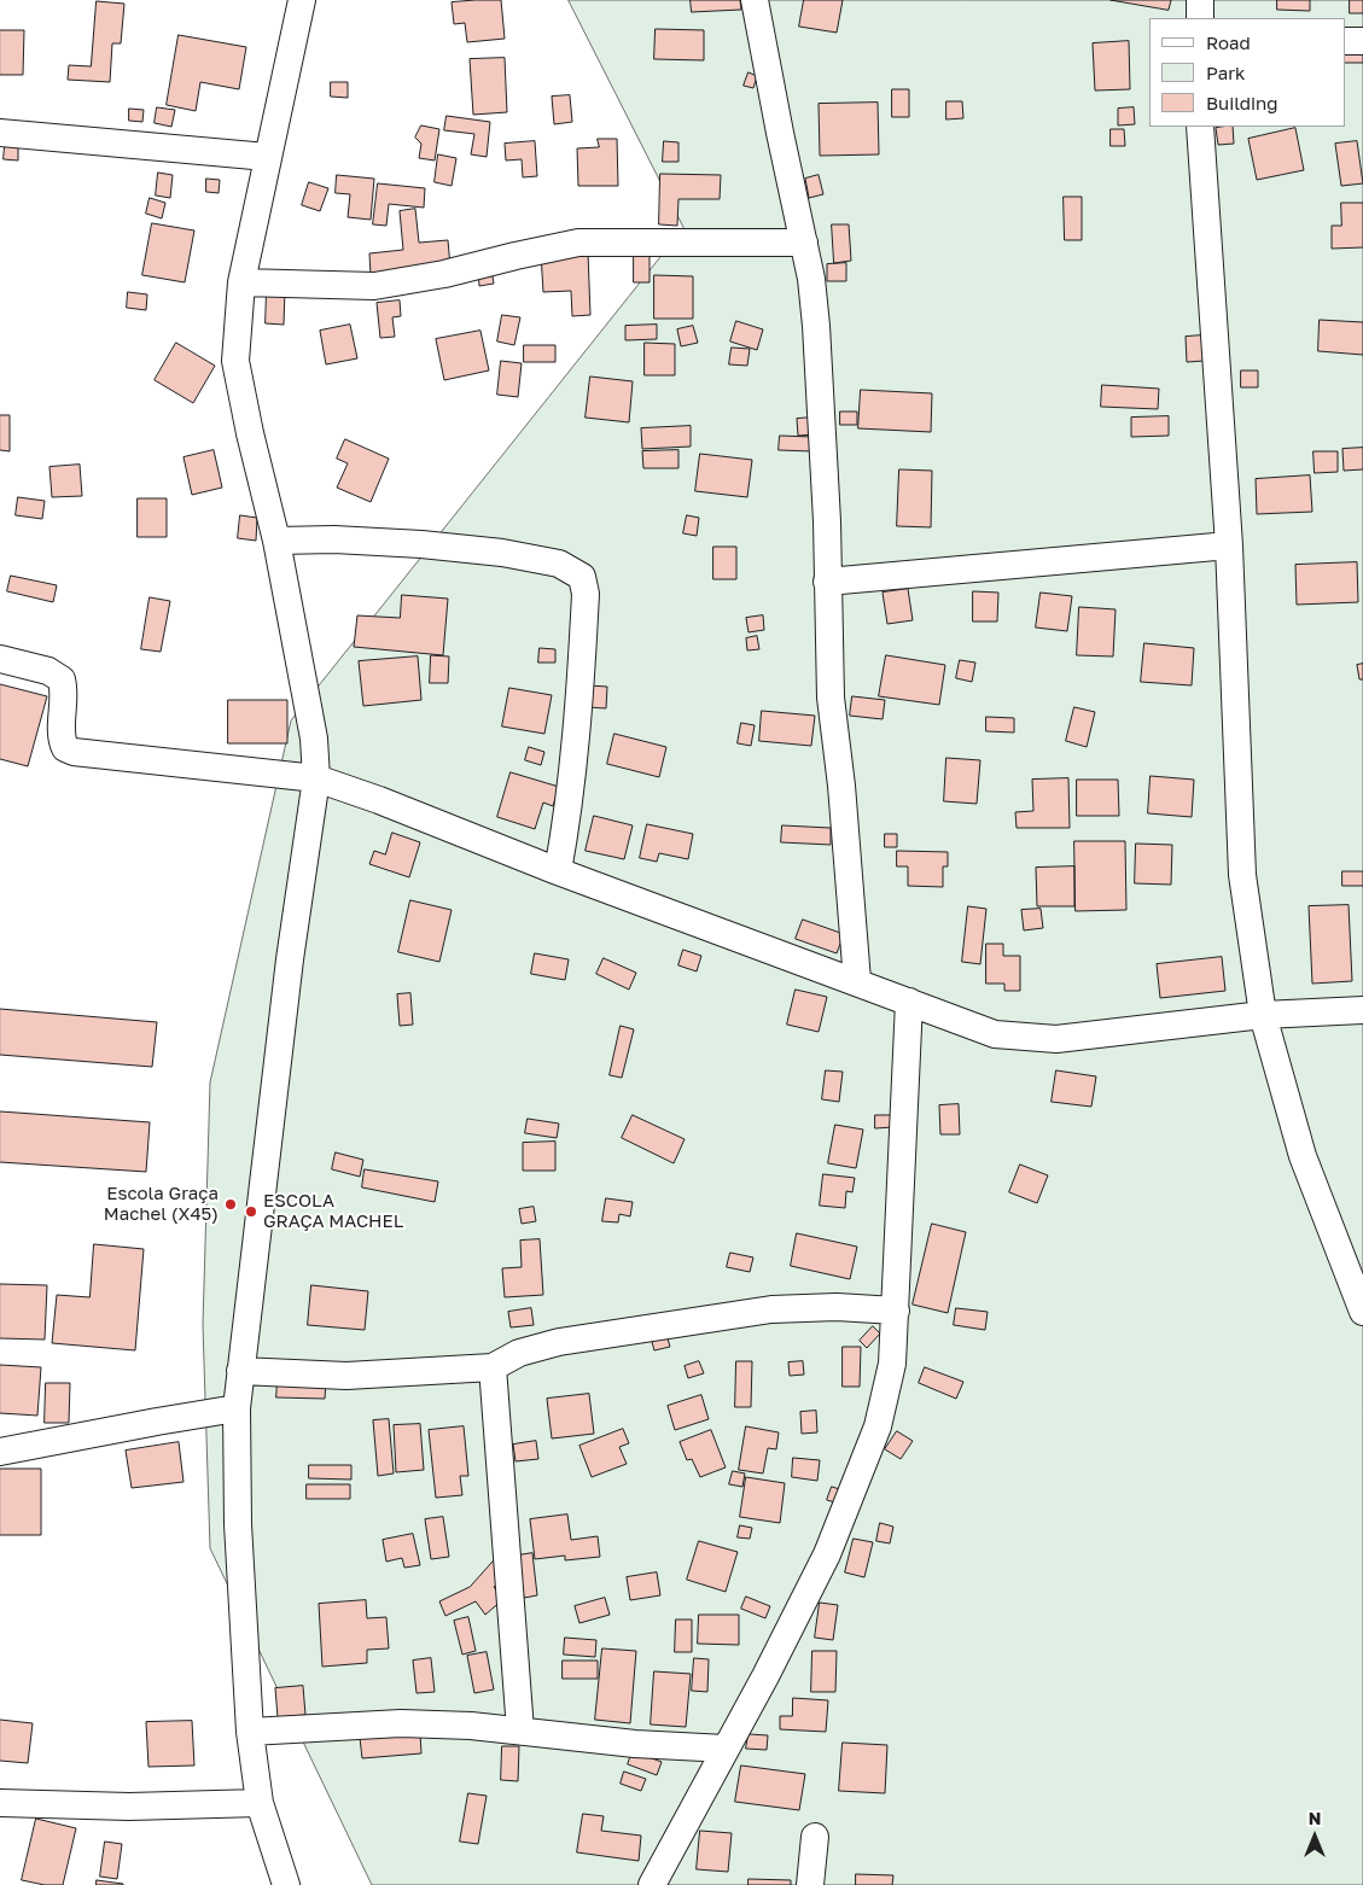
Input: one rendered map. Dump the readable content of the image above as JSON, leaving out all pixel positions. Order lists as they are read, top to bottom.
{
  "places": ["Escola Graça Machel (X45)", "ESCOLA GRAÇA MACHEL"],
  "legend": ["Road", "Park", "Building"],
  "north": "top"
}
